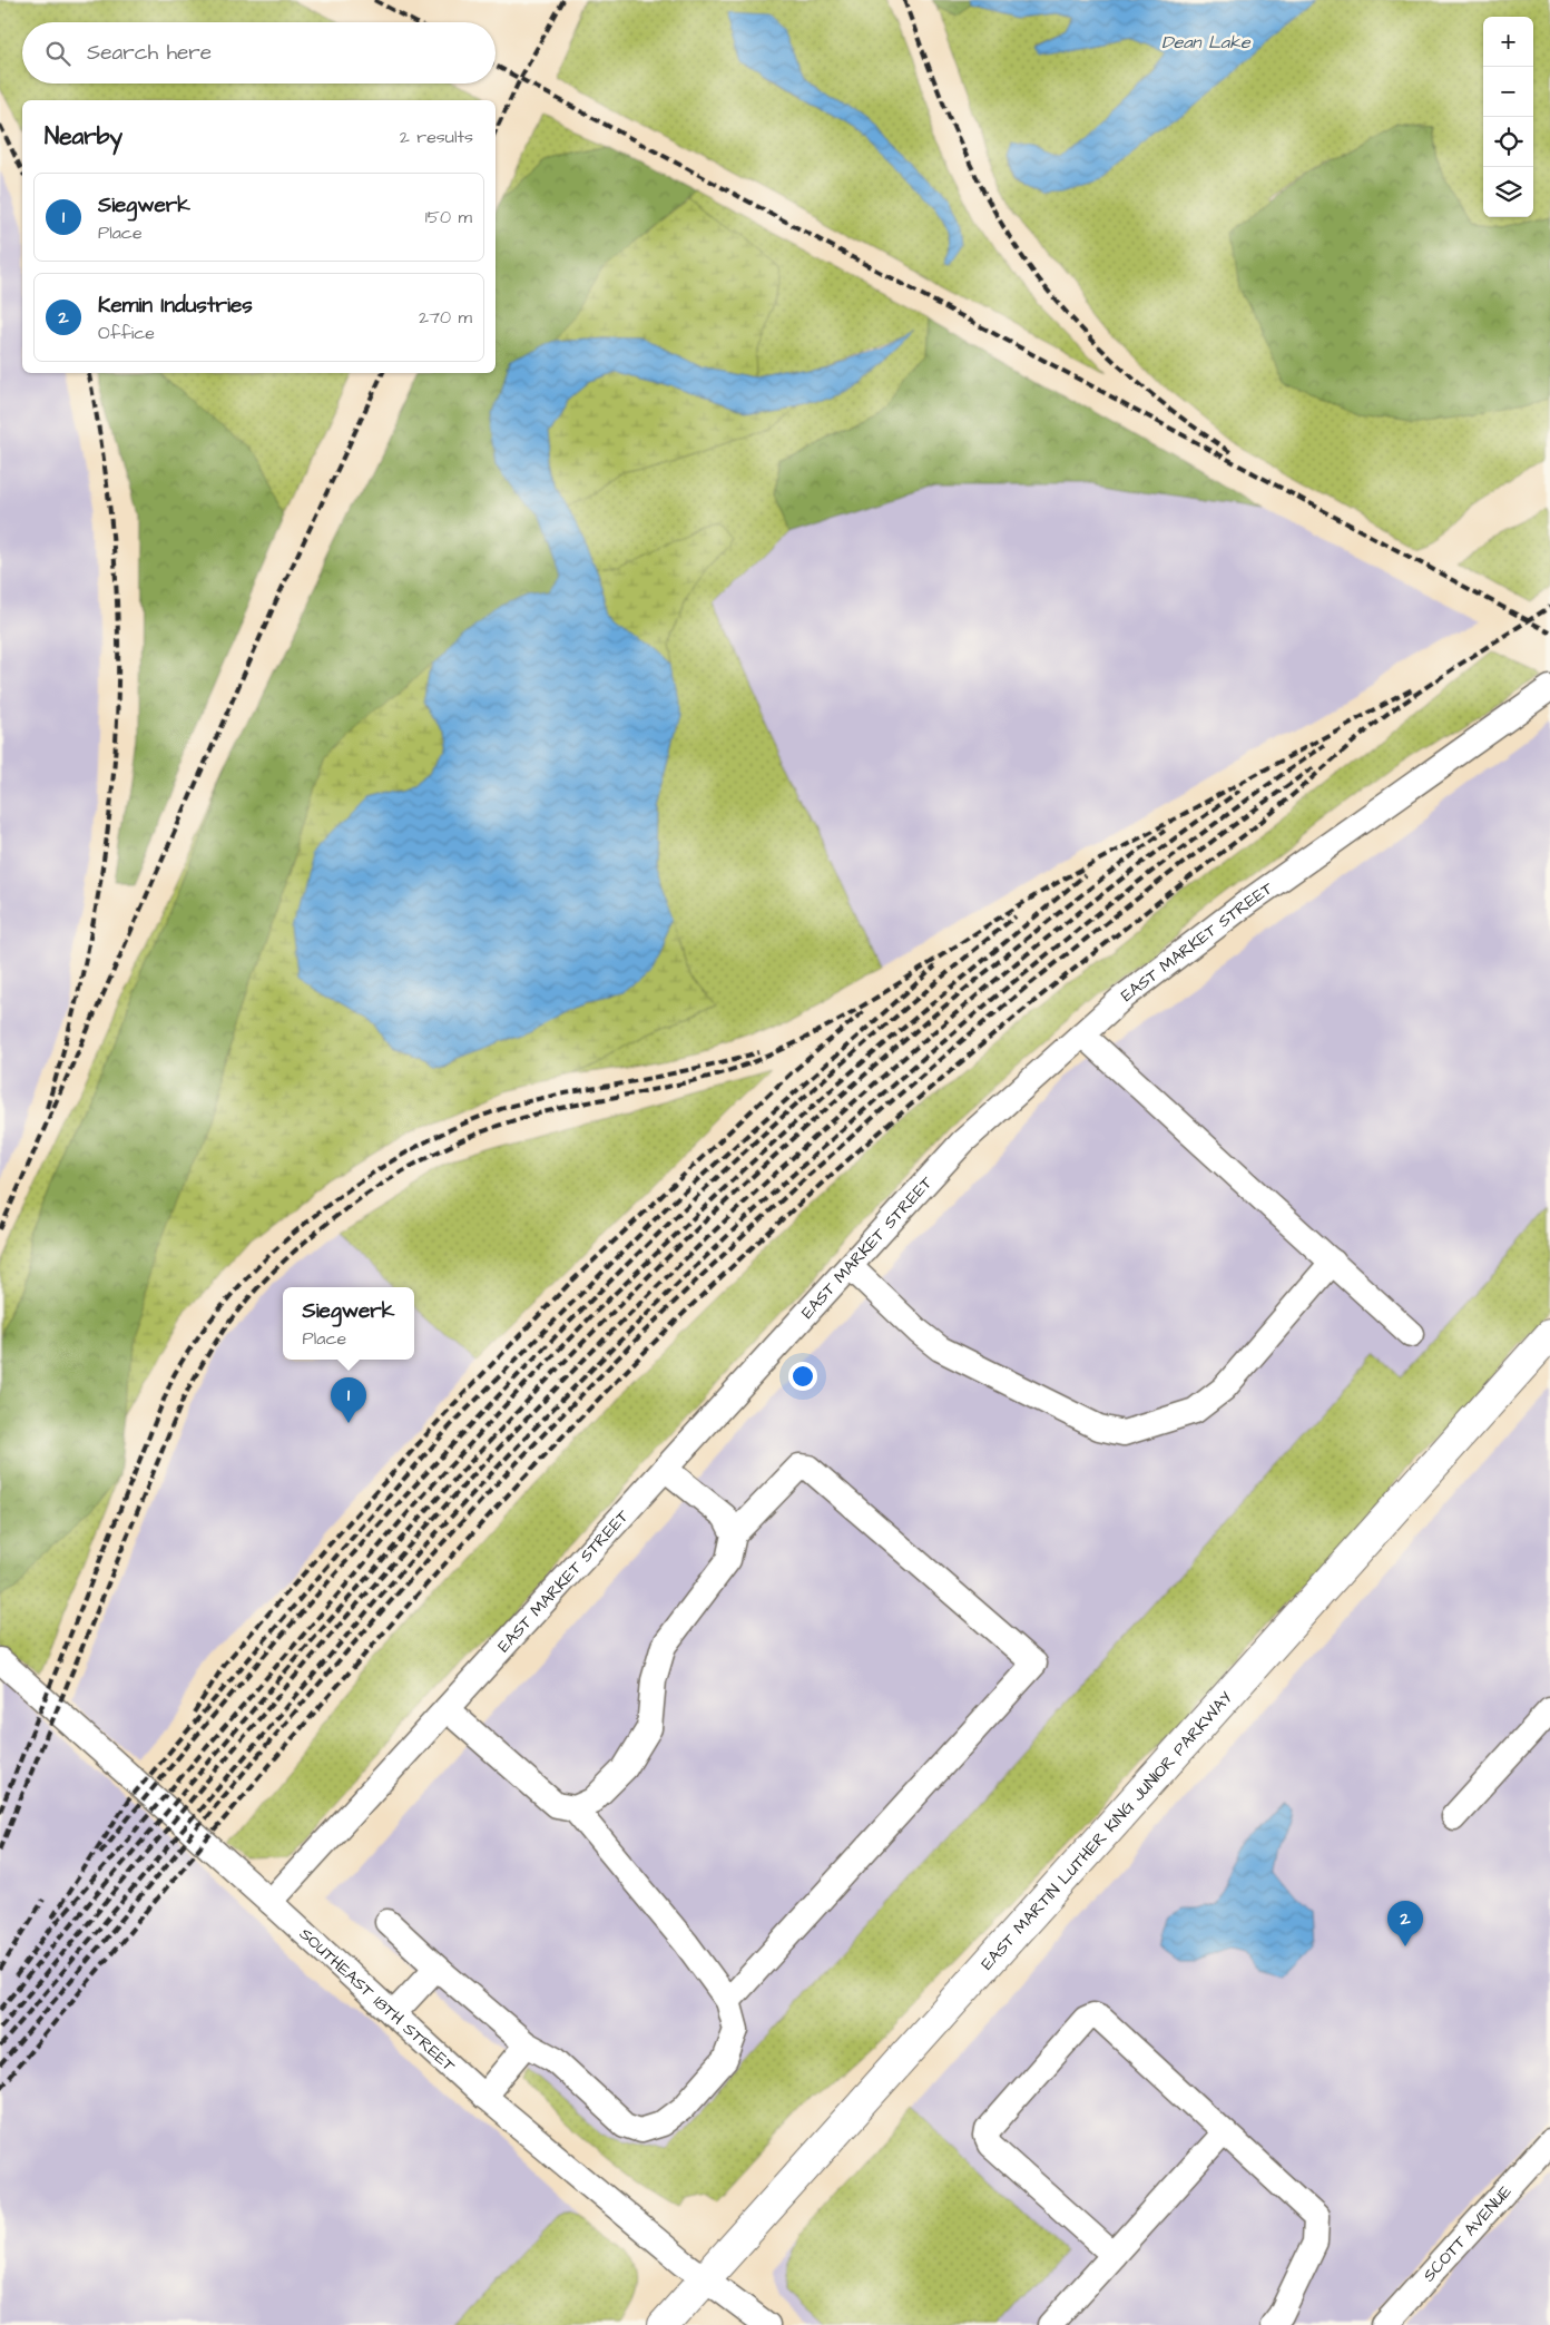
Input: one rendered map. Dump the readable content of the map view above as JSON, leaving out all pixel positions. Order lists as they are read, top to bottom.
{
  "streets": {
    "main road": ["EAST MARTIN LUTHER KING JUNIOR PARKWAY"],
    "street": ["EAST MARKET STREET", "SOUTHEAST 18TH STREET", "SCOTT AVENUE"]
  },
  "crossings": [
    ["EAST MARKET STREET", "SOUTHEAST 18TH STREET"],
    ["EAST MARTIN LUTHER KING JUNIOR PARKWAY", "SOUTHEAST 18TH STREET"]
  ],
  "water": ["Dean Lake"],
  "page": {
    "map_buttons": ["+", "−"],
    "search": "Search here",
    "heading": ["Nearby", "2 results"],
    "list": [
      {
        "mark": "1",
        "name": "Siegwerk",
        "note": "Place",
        "value": "150 m"
      },
      {
        "mark": "2",
        "name": "Kemin Industries",
        "note": "Office",
        "value": "270 m"
      }
    ],
    "popup": ["Siegwerk", "Place"],
    "pins": ["1", "2"]
  }
}
